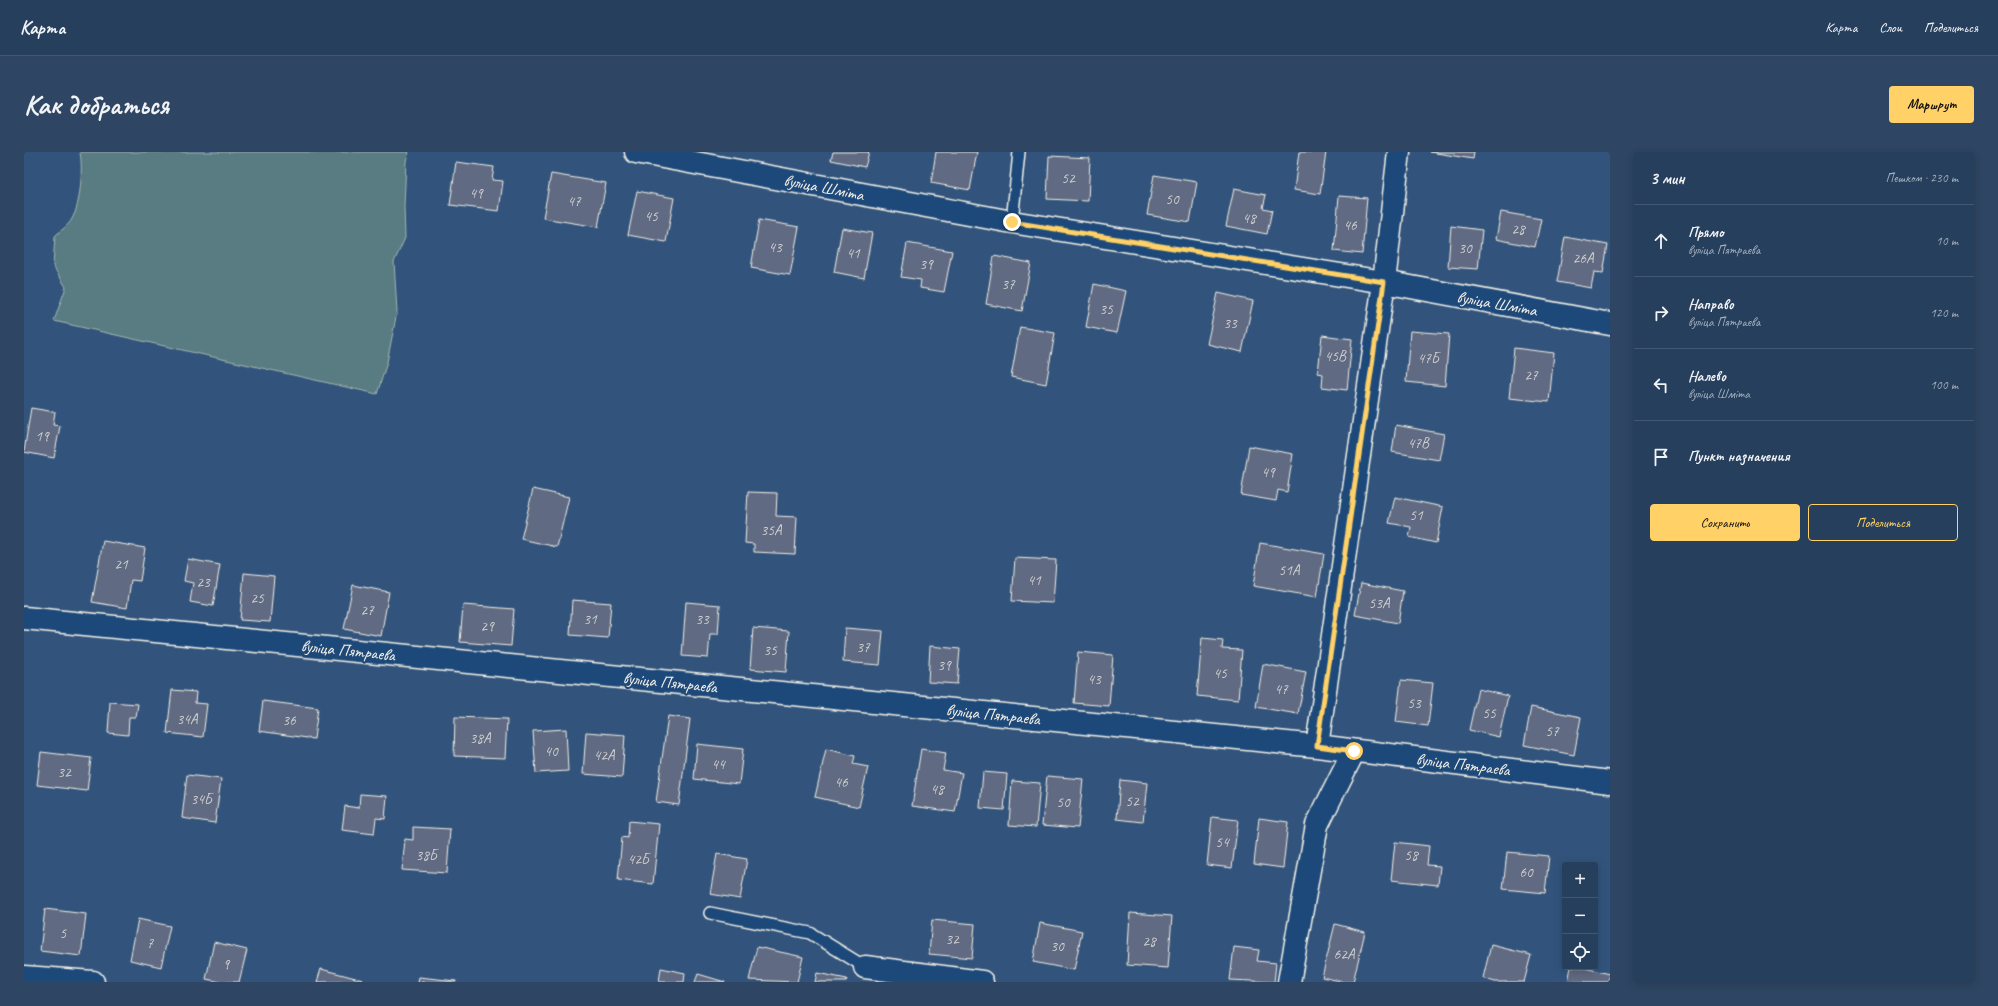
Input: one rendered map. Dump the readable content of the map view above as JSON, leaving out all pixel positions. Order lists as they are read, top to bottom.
{
  "streets": {
    "street": ["вуліца Шміта", "вуліца Пятраева"]
  },
  "house_numbers": [
    "52",
    "49",
    "50",
    "47",
    "45",
    "48",
    "46",
    "28",
    "43",
    "30",
    "41",
    "26А",
    "39",
    "37",
    "35",
    "33",
    "45В",
    "47Б",
    "27",
    "19",
    "47В",
    "49",
    "51",
    "35А",
    "21",
    "51А",
    "41",
    "23",
    "25",
    "53А",
    "27",
    "31",
    "33",
    "29",
    "37",
    "35",
    "39",
    "45",
    "43",
    "47",
    "53",
    "55",
    "34А",
    "36",
    "57",
    "38А",
    "40",
    "42А",
    "44",
    "32",
    "46",
    "48",
    "34Б",
    "52",
    "50",
    "54",
    "38Б",
    "58",
    "42Б",
    "60",
    "5",
    "32",
    "28",
    "7",
    "30",
    "62А",
    "9"
  ],
  "page": {
    "header": "Карта",
    "nav": ["Карта", "Слои", "Поделиться"],
    "buttons": [
      "Маршрут",
      ["Сохранить", "Поделиться"]
    ],
    "title": "Как добраться",
    "heading": ["3 мин", "Пешком · 230 m"],
    "list": [
      ["Прямо", "вуліца Пятраева", "10 m"],
      ["Направо", "вуліца Пятраева", "120 m"],
      ["Налево", "вуліца Шміта", "100 m"],
      "Пункт назначения"
    ],
    "map_buttons": ["+", "−"]
  }
}
